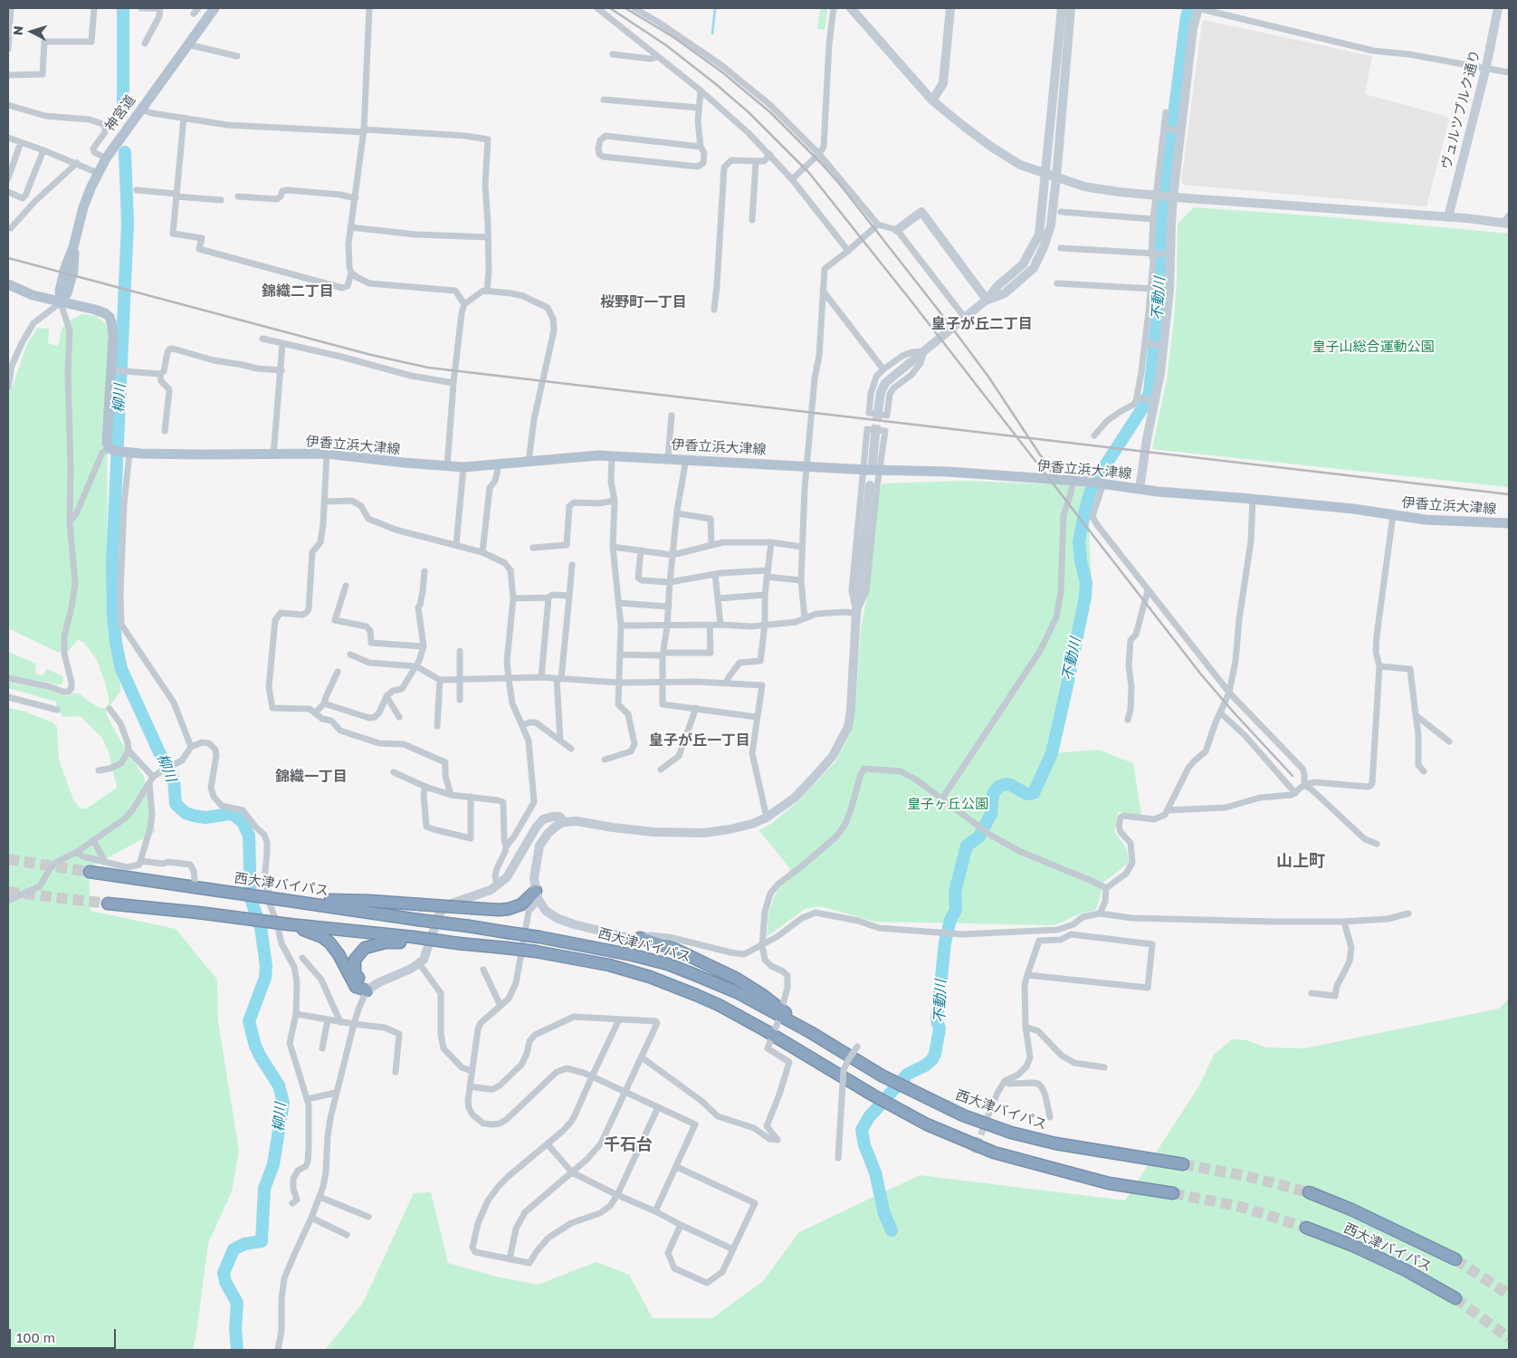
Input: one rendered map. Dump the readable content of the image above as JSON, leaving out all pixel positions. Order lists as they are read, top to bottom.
{
  "streets": {
    "highway": ["西大津バイパス"],
    "main road": ["神宮道", "伊香立浜大津線"],
    "street": ["ヴュルツブルク通り"]
  },
  "districts": [
    "錦織二丁目",
    "桜野町一丁目",
    "皇子が丘二丁目",
    "皇子が丘一丁目",
    "錦織一丁目",
    "山上町",
    "千石台"
  ],
  "water": ["不動川", "柳川"],
  "parks": ["皇子山総合運動公園", "皇子ヶ丘公園"],
  "scale_bar": "100 m",
  "north": "left"
}
